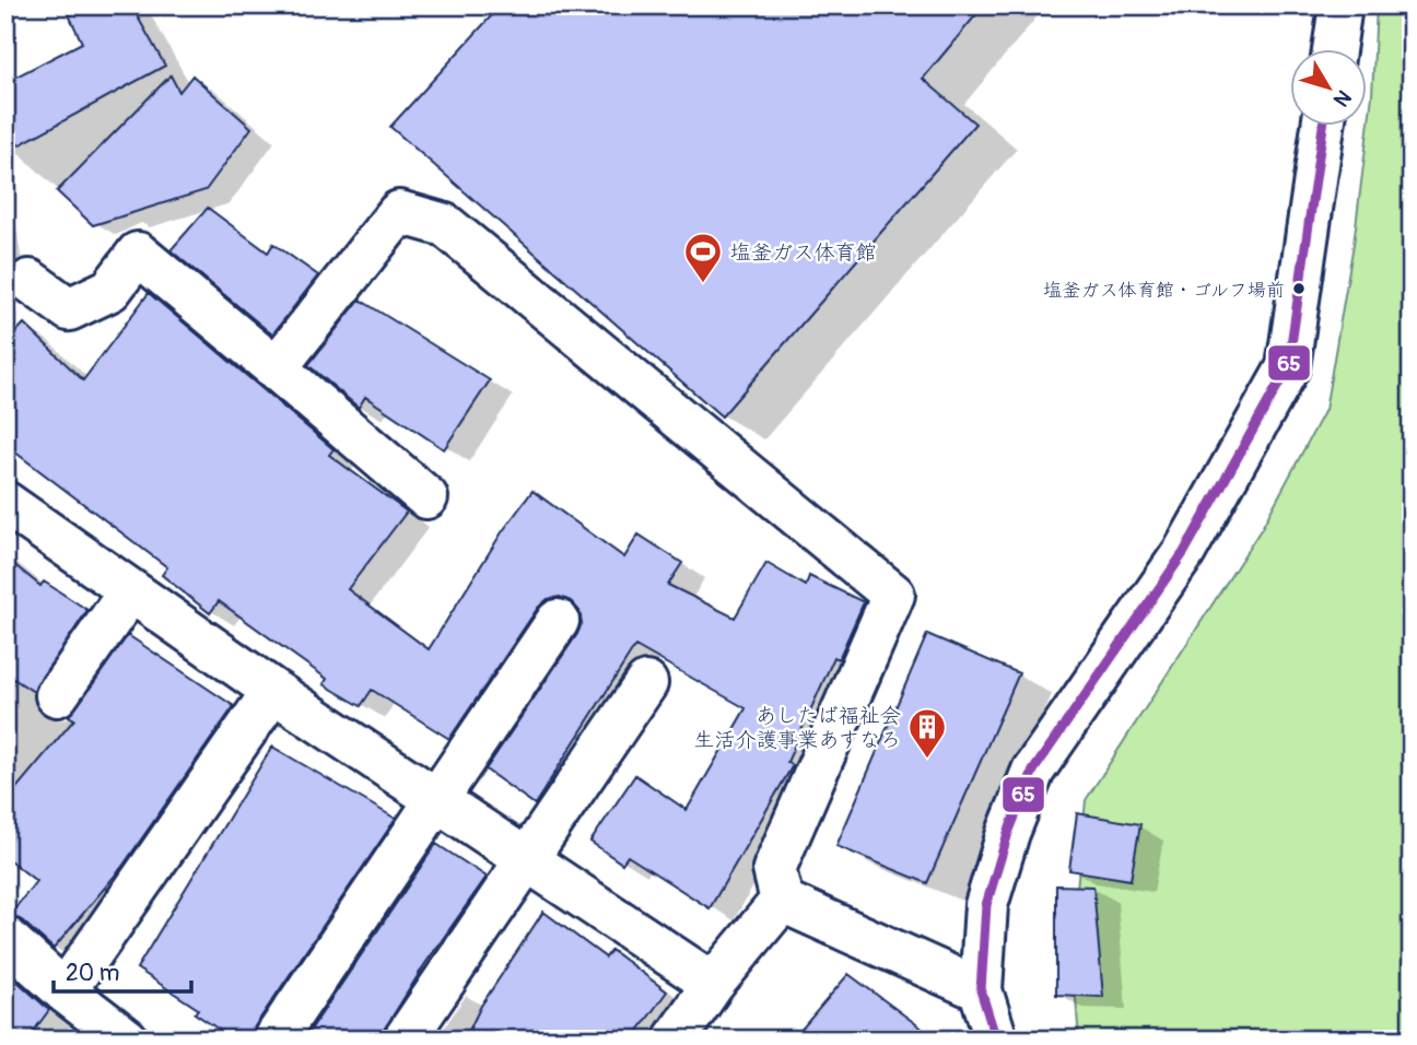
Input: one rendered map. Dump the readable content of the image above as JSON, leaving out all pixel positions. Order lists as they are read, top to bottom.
{
  "places": {
    "sports": ["塩釜ガス体育館"],
    "other": ["塩釜ガス体育館・ゴルフ場前"],
    "building": ["あしたば福祉会 生活介護事業あすなろ"]
  },
  "lines": ["transit line 65"],
  "scale_bar": "20 m",
  "north": "bottom right"
}
